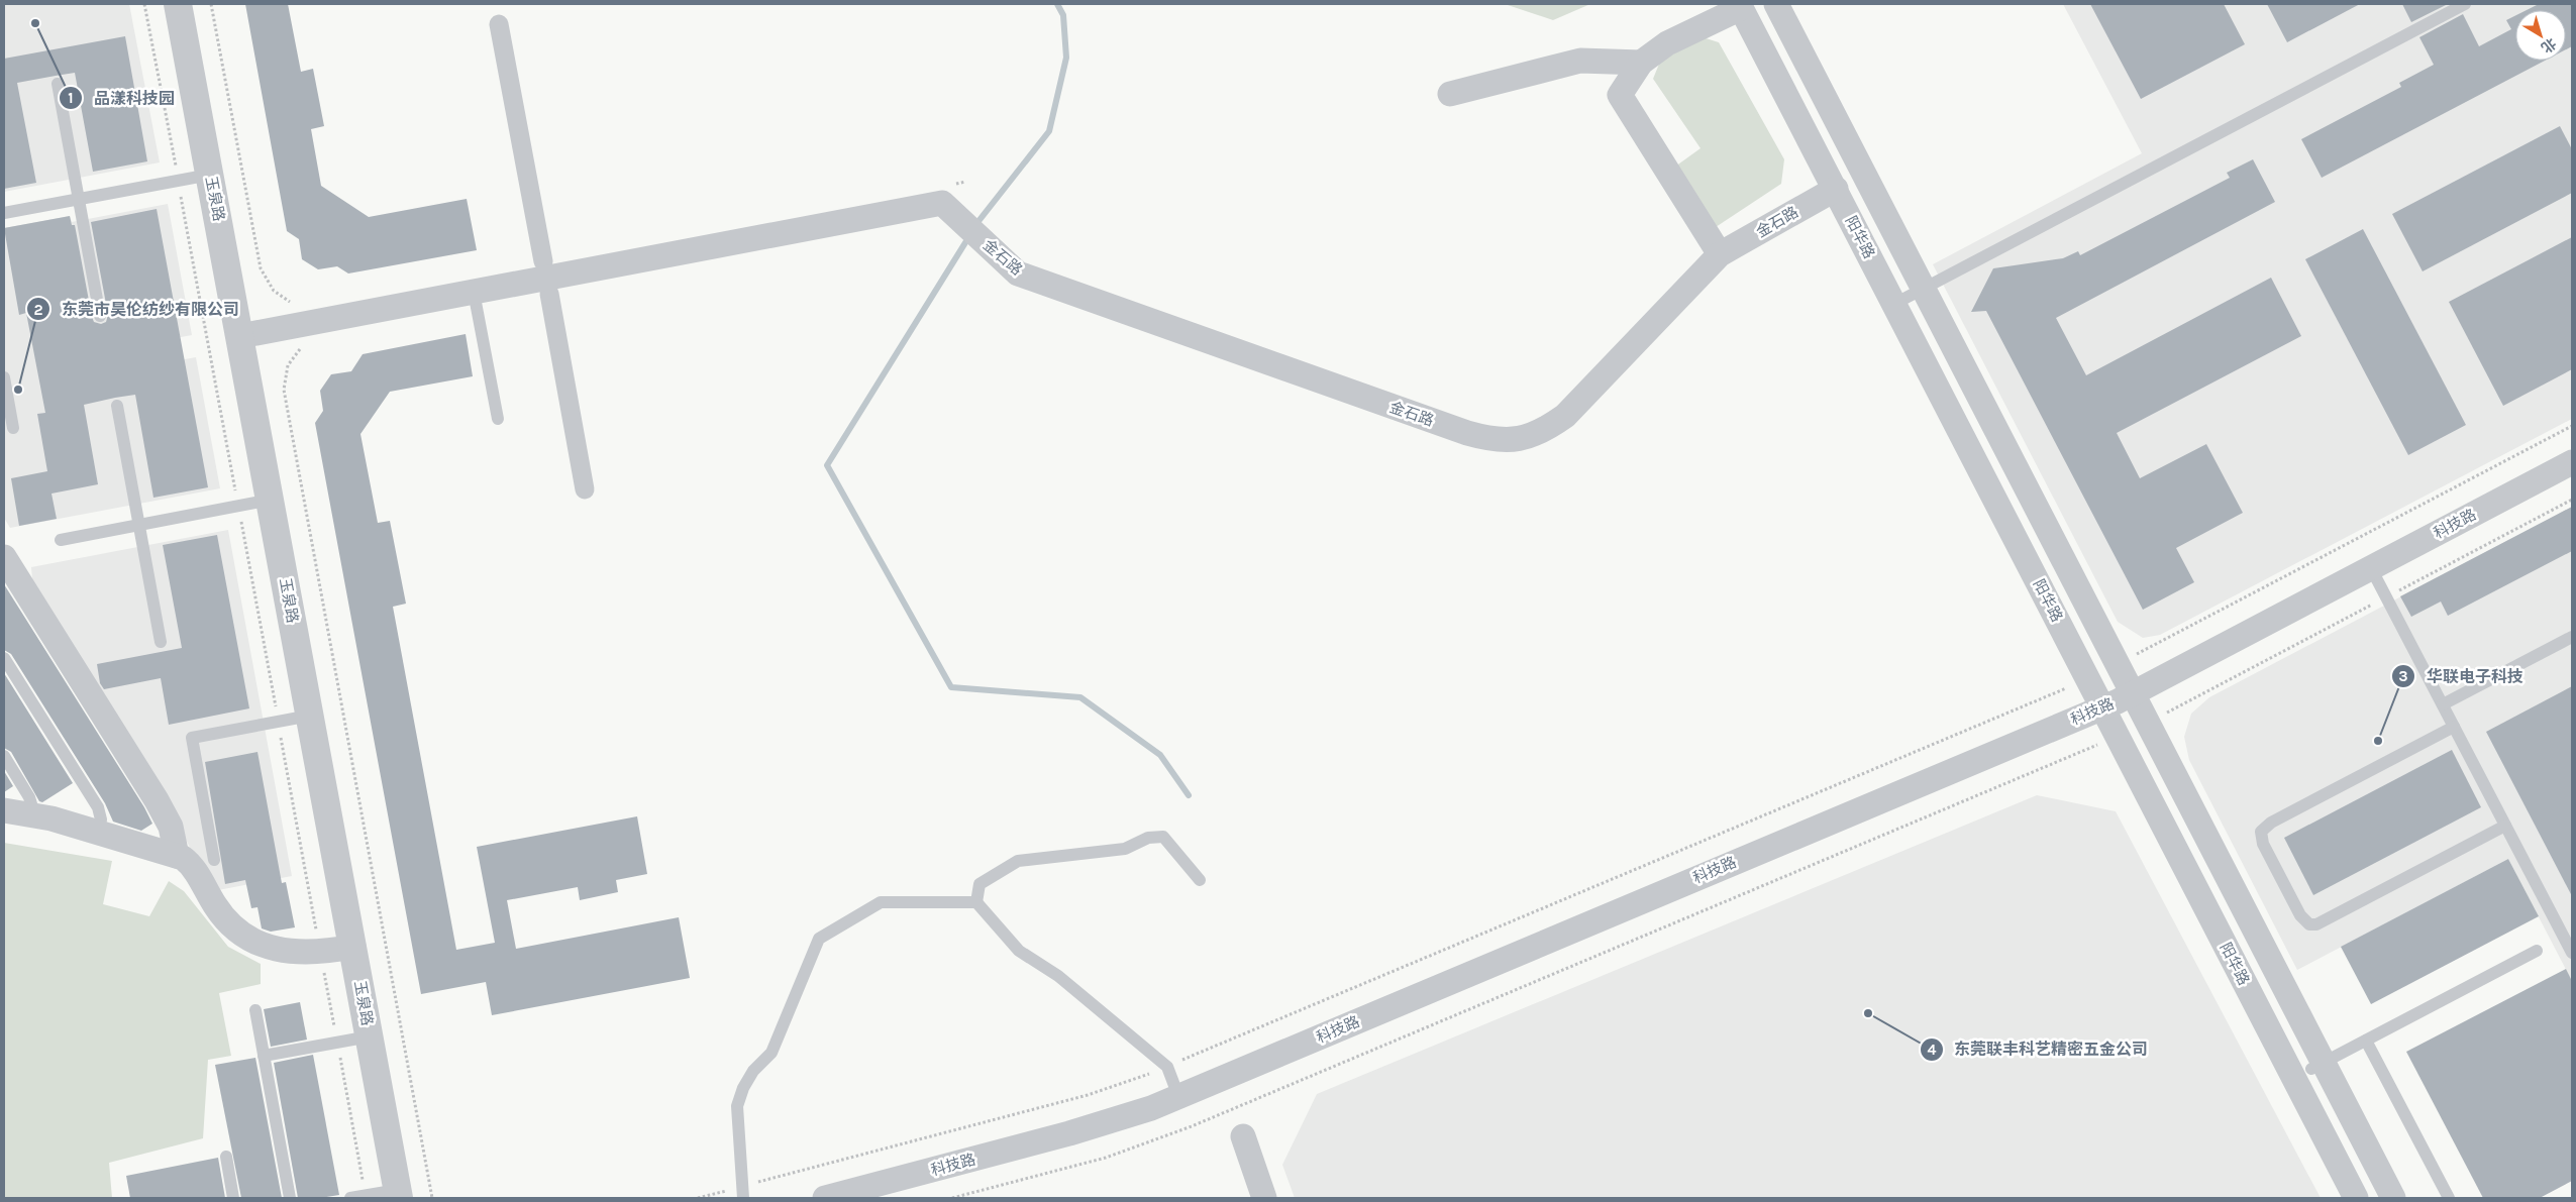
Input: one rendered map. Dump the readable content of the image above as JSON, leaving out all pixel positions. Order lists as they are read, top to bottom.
{
  "streets": {
    "street": [
      "玉泉路",
      "金石路",
      "阳华路",
      "科技路"
    ]
  },
  "crossings": [
    ["金石路", "阳华路"],
    ["阳华路", "科技路"]
  ],
  "places": [
    "品漾科技园",
    "东莞市昊伦纺纱有限公司",
    "华联电子科技",
    "东莞联丰科艺精密五金公司"
  ],
  "north": "bottom right"
}
